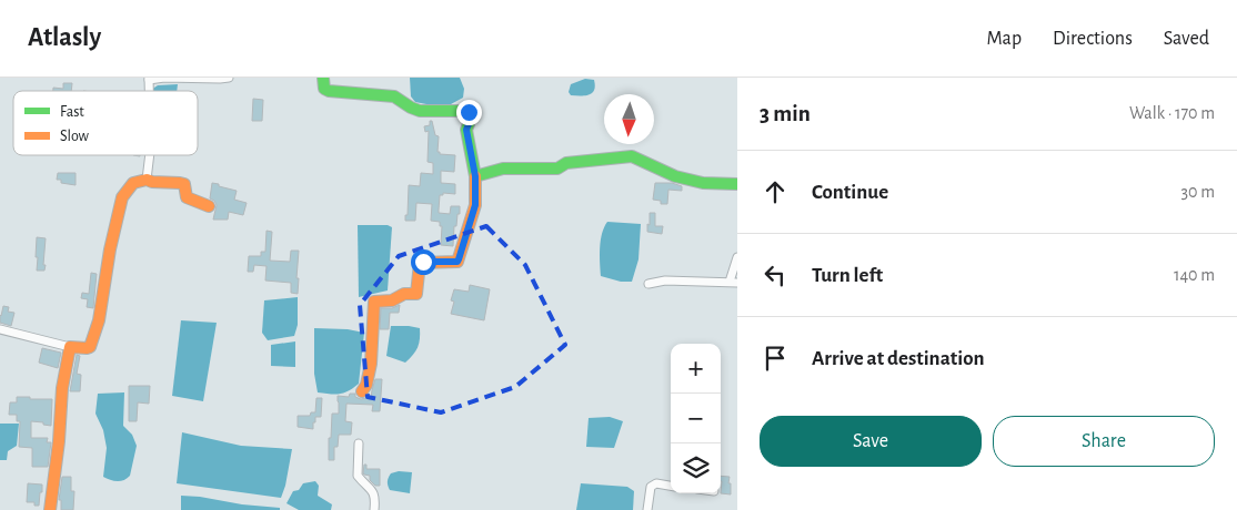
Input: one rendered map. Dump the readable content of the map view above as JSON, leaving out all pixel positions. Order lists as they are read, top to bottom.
{
  "legend": ["Fast", "Slow"],
  "north": "bottom",
  "page": {
    "header": "Atlasly",
    "nav": ["Map", "Directions", "Saved"],
    "heading": ["3 min", "Walk · 170 m"],
    "list": [
      ["Continue", "30 m"],
      ["Turn left", "140 m"],
      "Arrive at destination"
    ],
    "map_buttons": ["+", "−"],
    "buttons": ["Save", "Share"]
  }
}
